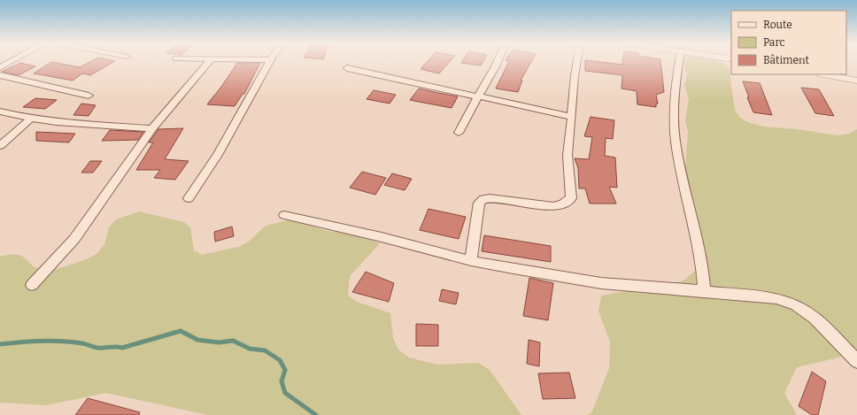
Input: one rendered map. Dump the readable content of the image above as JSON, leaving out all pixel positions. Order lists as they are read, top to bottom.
{
  "legend": ["Route", "Parc", "Bâtiment"]
}
